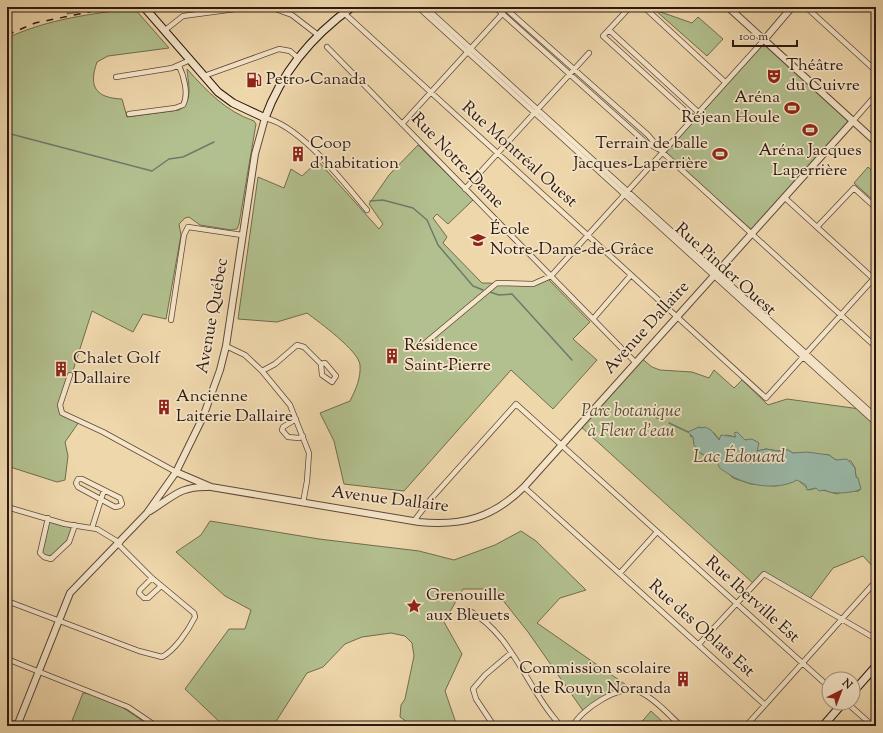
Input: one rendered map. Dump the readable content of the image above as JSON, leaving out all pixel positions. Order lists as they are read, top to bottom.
{
  "streets": {
    "main road": ["Avenue Québec"],
    "street": [
      "Rue Montréal Ouest",
      "Rue Notre-Dame",
      "Rue Pinder Ouest",
      "Avenue Dallaire",
      "Rue Iberville Est",
      "Rue des Oblats Est"
    ]
  },
  "crossings": [
    ["Rue Montréal Ouest", "Rue Pinder Ouest"],
    ["Rue Montréal Ouest", "Avenue Québec"],
    ["Rue Montréal Ouest", "Avenue Dallaire"],
    ["Rue Notre-Dame", "Avenue Dallaire"],
    ["Rue Pinder Ouest", "Avenue Dallaire"],
    ["Avenue Québec", "Avenue Dallaire"],
    ["Avenue Dallaire", "Rue Iberville Est"],
    ["Avenue Dallaire", "Rue des Oblats Est"]
  ],
  "water": ["Lac Édouard"],
  "parks": ["Parc botanique à Fleur d'eau"],
  "places": {
    "theatre": ["Théâtre du Cuivre"],
    "fuel station": ["Petro-Canada"],
    "sports": ["Aréna Réjean Houle", "Aréna Jacques Laperrière", "Terrain de balle Jacques-Laperrière"],
    "building": [
      "Coop d'habitation",
      "Résidence Saint-Pierre",
      "Chalet Golf Dallaire",
      "Ancienne Laiterie Dallaire",
      "Commission scolaire de Rouyn Noranda"
    ],
    "school or university": ["École Notre-Dame-de-Grâce"],
    "place": ["Grenouille aux Bleuets"]
  },
  "scale_bar": "100 m",
  "north": "top right"
}
